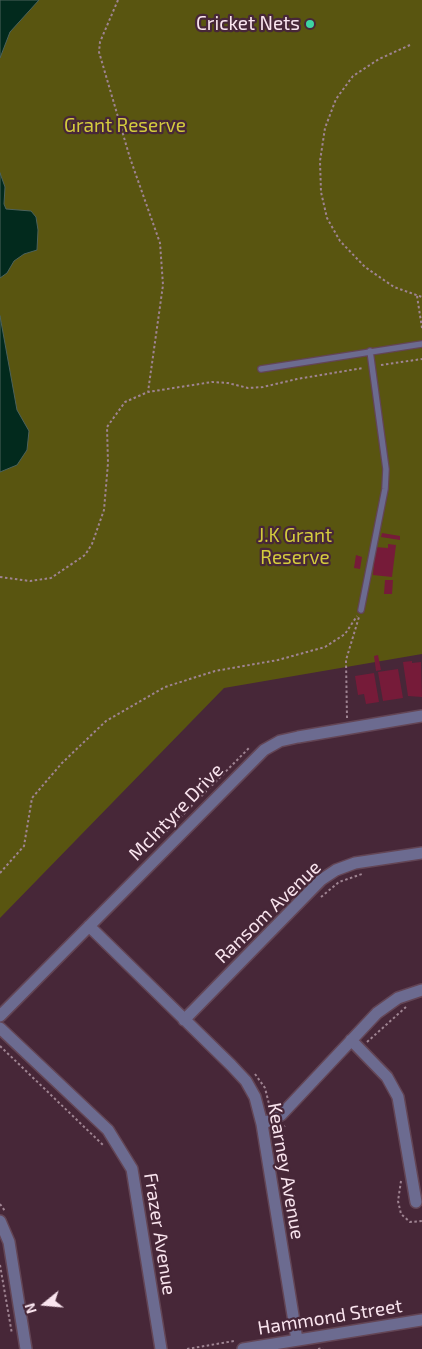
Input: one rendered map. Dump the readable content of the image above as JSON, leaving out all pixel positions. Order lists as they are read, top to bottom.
{
  "streets": {
    "street": [
      "McIntyre Drive",
      "Ransom Avenue",
      "Kearney Avenue",
      "Frazer Avenue",
      "Hammond Street"
    ]
  },
  "crossings": [
    ["McIntyre Drive", "Kearney Avenue"],
    ["Ransom Avenue", "Kearney Avenue"],
    ["Kearney Avenue", "Hammond Street"]
  ],
  "parks": ["Grant Reserve", "J.K Grant Reserve"],
  "places": ["Cricket Nets"],
  "north": "left"
}
